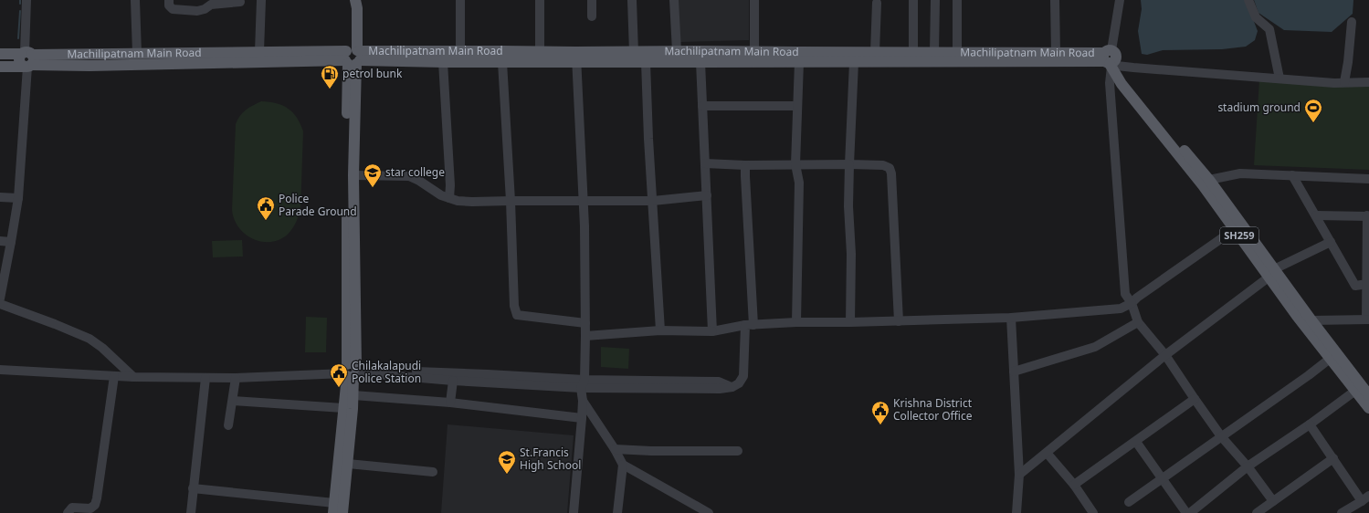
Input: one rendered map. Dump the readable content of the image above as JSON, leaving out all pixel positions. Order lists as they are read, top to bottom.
{
  "streets": {
    "main road": ["Machilipatnam Main Road", "SH259"]
  },
  "crossings": [
    ["Machilipatnam Main Road", "SH259"]
  ],
  "places": {
    "fuel station": ["petrol bunk"],
    "sports": ["stadium ground"],
    "school or university": ["star college", "St.Francis High School"],
    "public building": ["Police Parade Ground", "Chilakalapudi Police Station", "Krishna District Collector Office"]
  }
}
